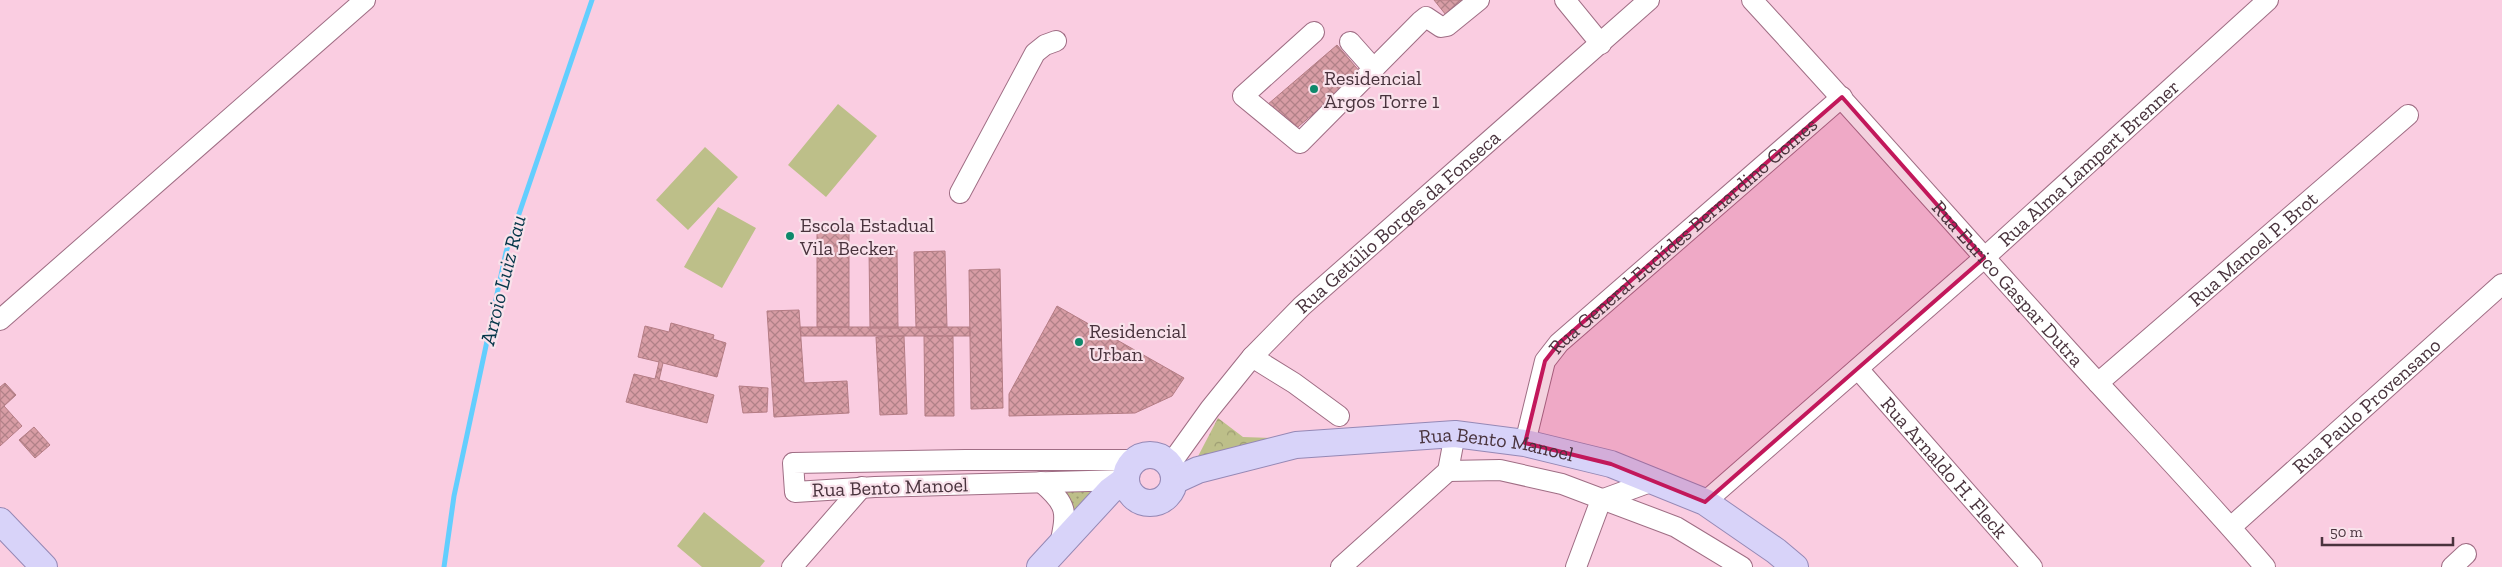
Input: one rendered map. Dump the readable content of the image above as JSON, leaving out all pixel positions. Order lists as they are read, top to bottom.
{
  "streets": {
    "main road": ["Rua Bento Manoel"],
    "street": [
      "Rua Alma Lampert Brenner",
      "Rua Getúlio Borges da Fonseca",
      "Rua General Euclídes Bernardino Gomes",
      "Rua Manoel P. Brot",
      "Rua Eurico Gaspar Dutra",
      "Rua Paulo Provensano",
      "Rua Arnaldo H. Fleck"
    ]
  },
  "crossings": [
    ["Rua Alma Lampert Brenner", "Rua Eurico Gaspar Dutra"],
    ["Rua Alma Lampert Brenner", "Rua Bento Manoel"],
    ["Rua Alma Lampert Brenner", "Rua Arnaldo H. Fleck"],
    ["Rua Getúlio Borges da Fonseca", "Rua Bento Manoel"],
    ["Rua General Euclídes Bernardino Gomes", "Rua Eurico Gaspar Dutra"],
    ["Rua General Euclídes Bernardino Gomes", "Rua Bento Manoel"],
    ["Rua Manoel P. Brot", "Rua Eurico Gaspar Dutra"],
    ["Rua Eurico Gaspar Dutra", "Rua Paulo Provensano"]
  ],
  "water": ["Arroio Luiz Rau"],
  "places": ["Residencial Argos Torre 1", "Escola Estadual Vila Becker", "Residencial Urban"],
  "scale_bar": "50 m"
}
